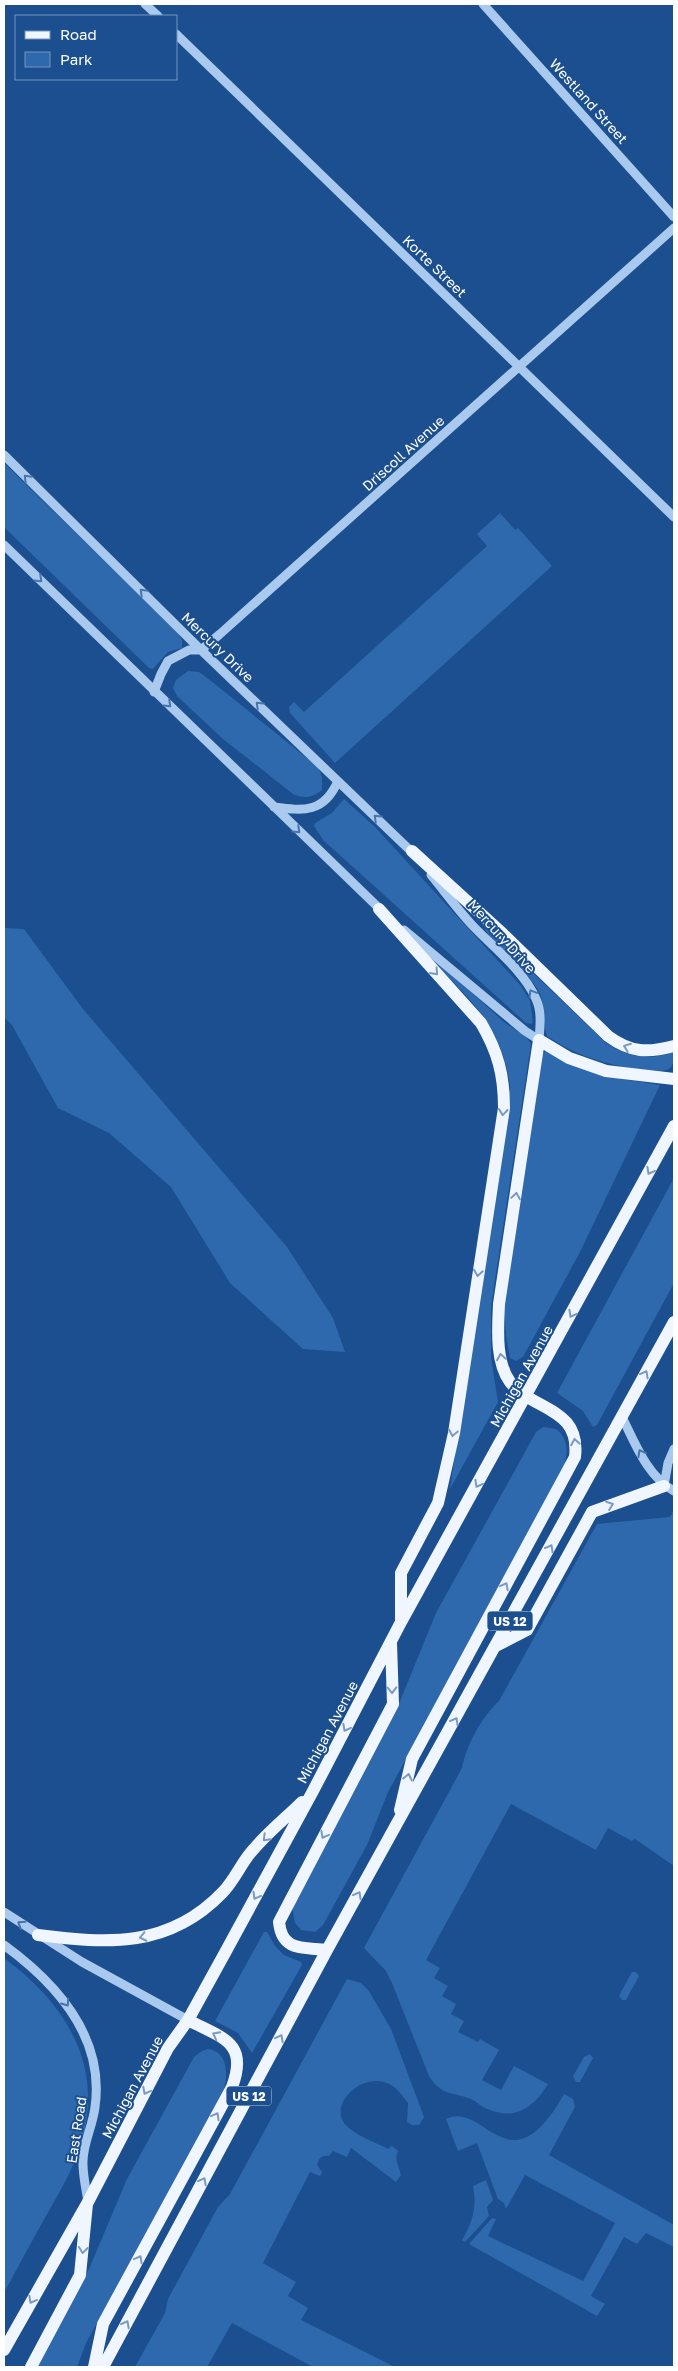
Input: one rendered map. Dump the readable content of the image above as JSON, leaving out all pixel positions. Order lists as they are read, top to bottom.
{
  "streets": {
    "main road": ["Michigan Avenue", "US 12"],
    "street": [
      "Westland Street",
      "Korte Street",
      "Driscoll Avenue",
      "Mercury Drive",
      "East Road"
    ]
  },
  "crossings": [
    ["Korte Street", "Driscoll Avenue"],
    ["Driscoll Avenue", "Mercury Drive"],
    ["Michigan Avenue", "East Road"]
  ],
  "one_way": ["East Road"],
  "legend": ["Road", "Park"]
}
